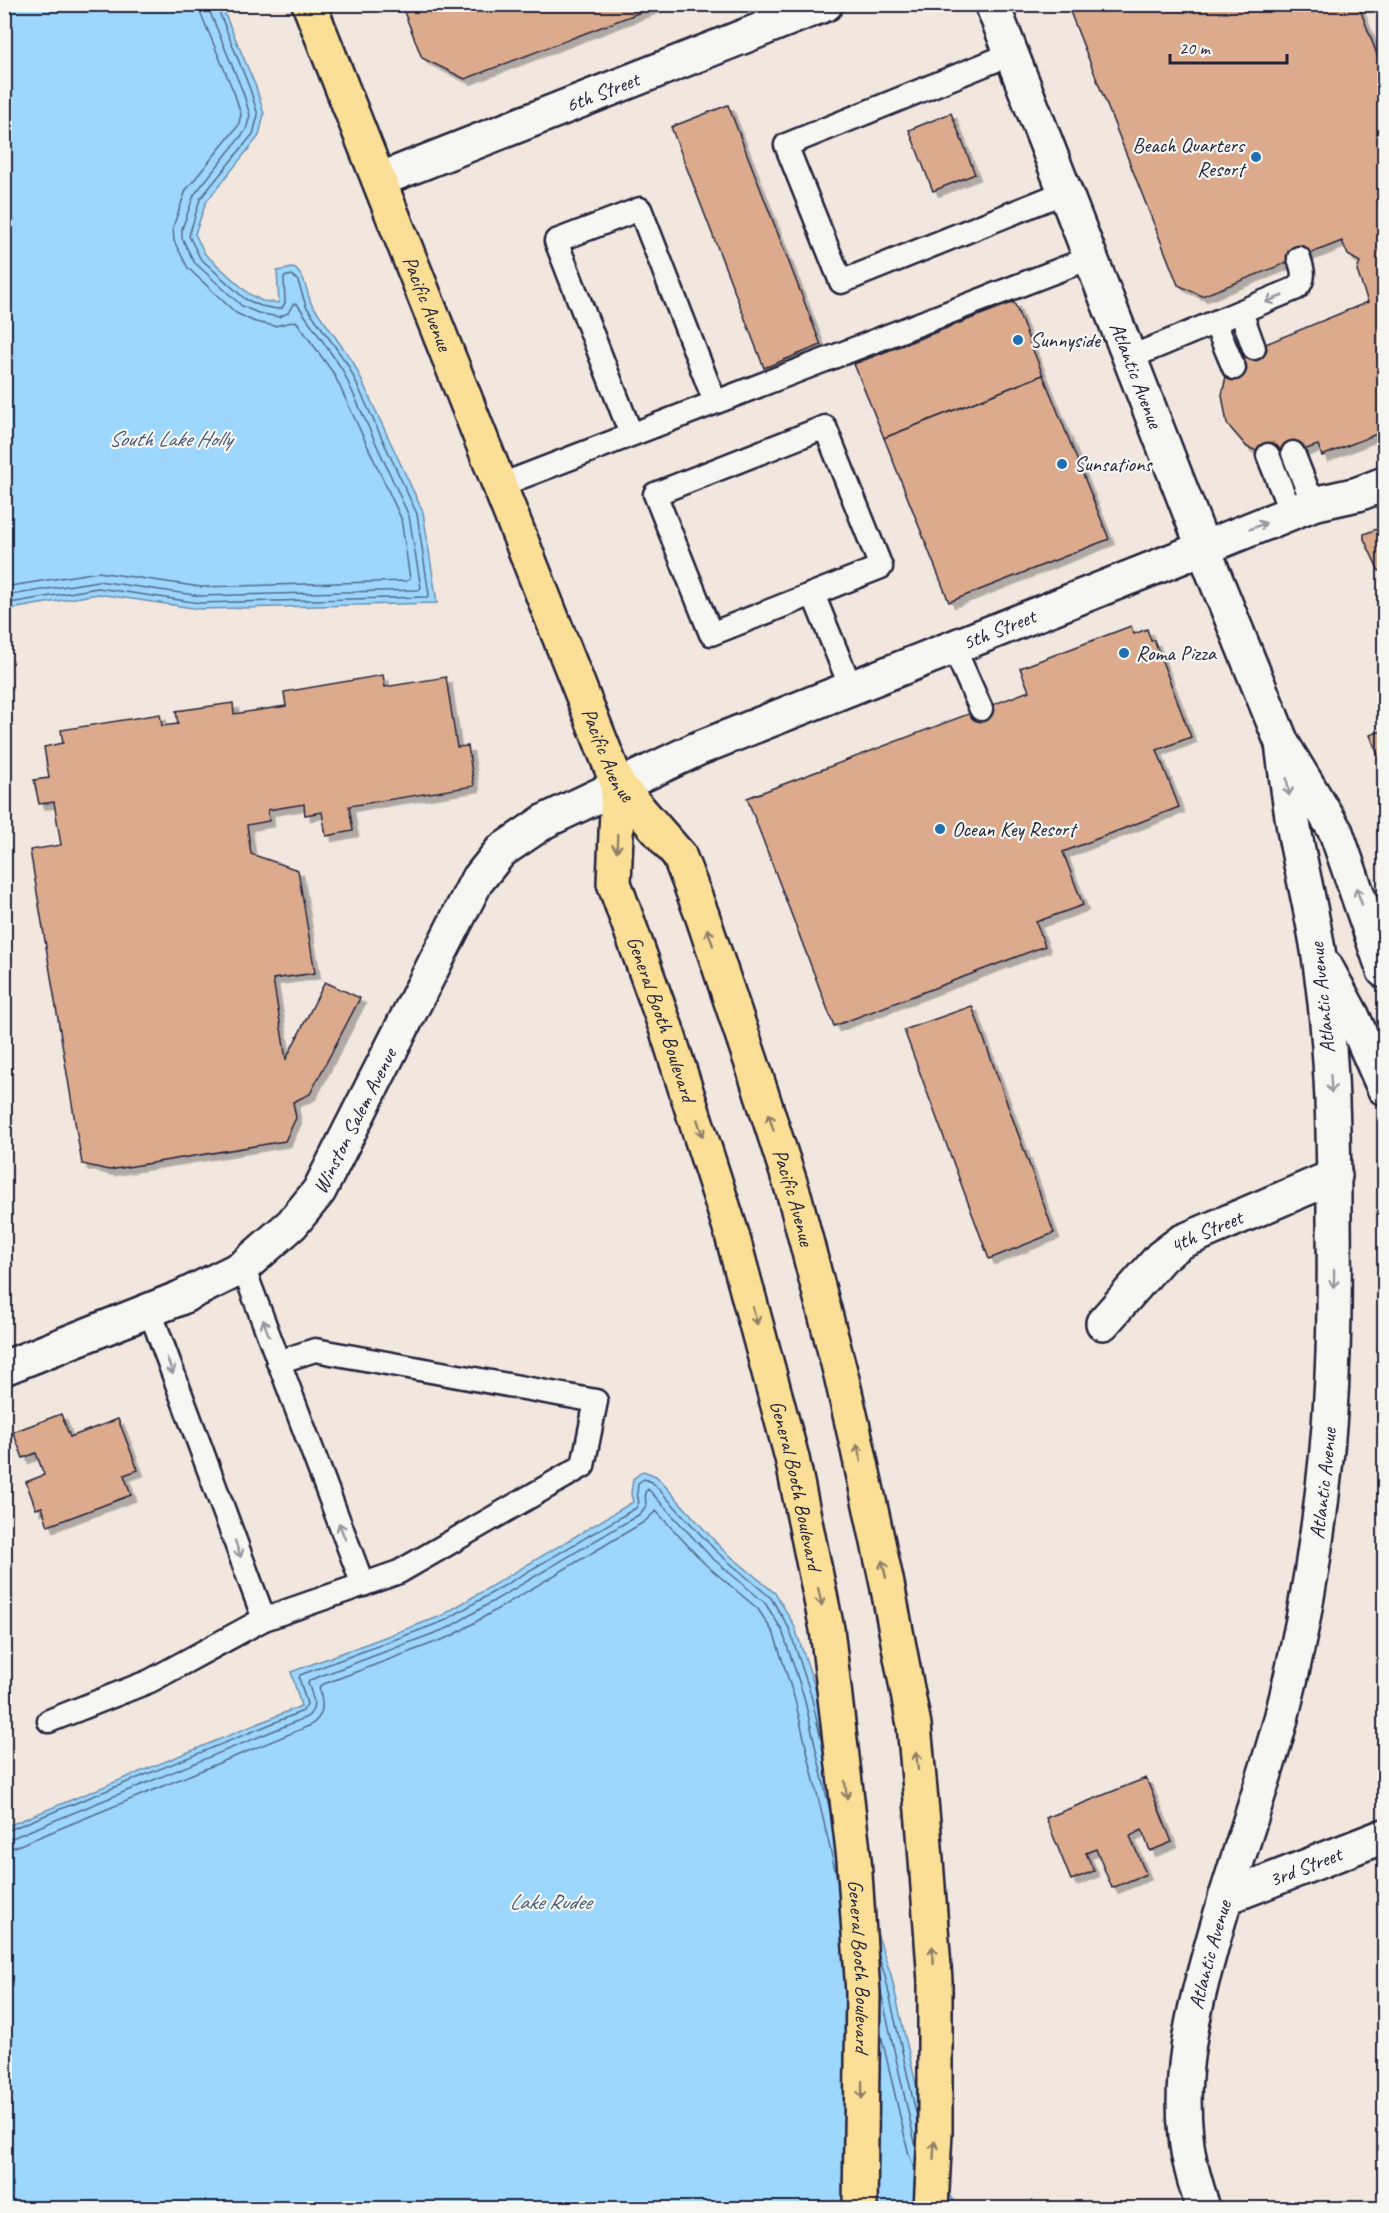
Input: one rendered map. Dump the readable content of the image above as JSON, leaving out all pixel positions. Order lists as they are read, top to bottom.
{
  "streets": {
    "highway": ["Pacific Avenue", "General Booth Boulevard"],
    "street": [
      "6th Street",
      "Atlantic Avenue",
      "5th Street",
      "Winston Salem Avenue",
      "4th Street",
      "3rd Street"
    ]
  },
  "crossings": [
    ["6th Street", "Pacific Avenue"],
    ["Pacific Avenue", "5th Street"],
    ["Pacific Avenue", "General Booth Boulevard"],
    ["Pacific Avenue", "Winston Salem Avenue"],
    ["Atlantic Avenue", "5th Street"],
    ["Atlantic Avenue", "4th Street"],
    ["Atlantic Avenue", "3rd Street"],
    ["5th Street", "General Booth Boulevard"],
    ["5th Street", "Winston Salem Avenue"],
    ["General Booth Boulevard", "Winston Salem Avenue"]
  ],
  "one_way": ["Pacific Avenue", "General Booth Boulevard"],
  "water": ["South Lake Holly", "Lake Rudee"],
  "places": [
    "Beach Quarters Resort",
    "Sunnyside",
    "Sunsations",
    "Roma Pizza",
    "Ocean Key Resort"
  ],
  "scale_bar": "20 m"
}
